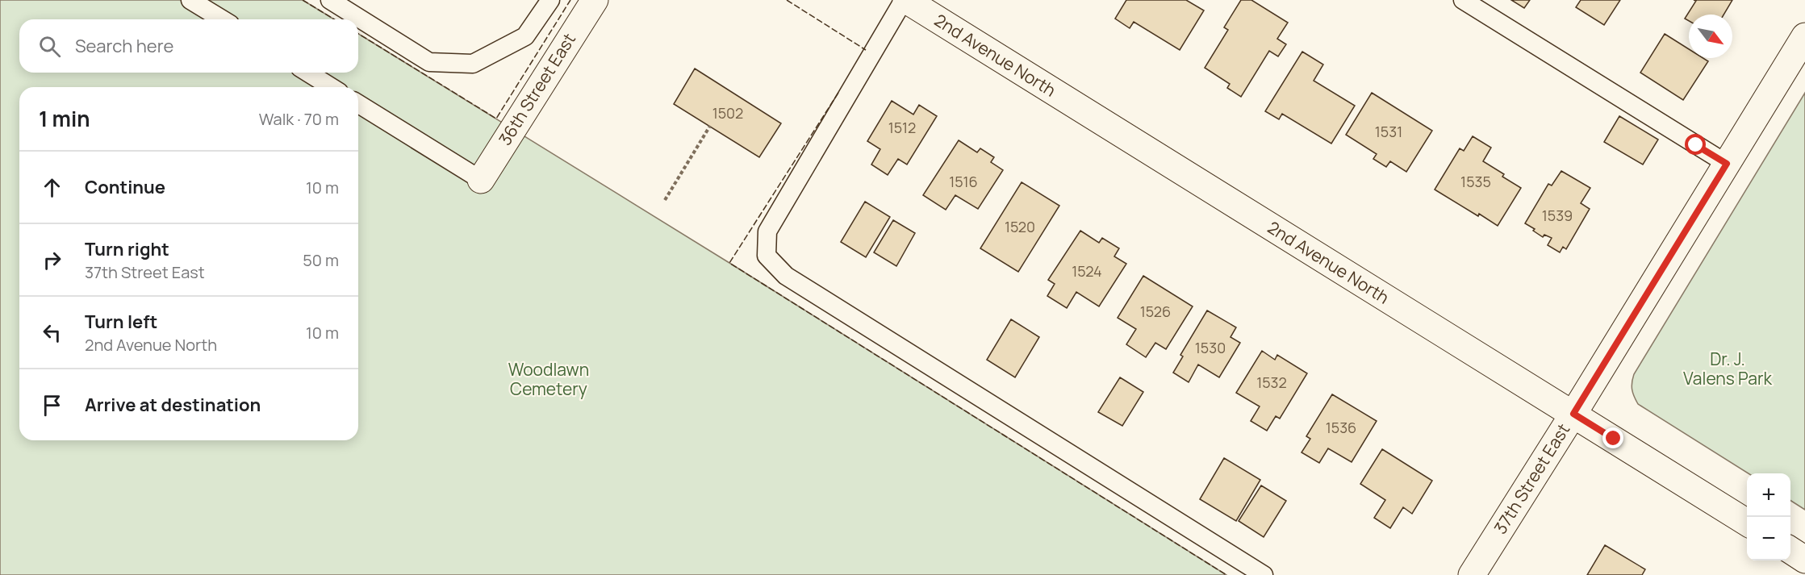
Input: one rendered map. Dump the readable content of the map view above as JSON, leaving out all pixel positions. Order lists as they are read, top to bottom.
{
  "streets": {
    "street": ["2nd Avenue North", "36th Street East", "37th Street East"]
  },
  "crossings": [
    ["2nd Avenue North", "37th Street East"]
  ],
  "parks": ["Dr. J. Valens Park", "Woodlawn Cemetery"],
  "house_numbers": [
    "1502",
    "1512",
    "1531",
    "1516",
    "1535",
    "1539",
    "1520",
    "1524",
    "1526",
    "1530",
    "1532",
    "1536"
  ],
  "north": "bottom right",
  "page": {
    "search": "Search here",
    "heading": ["1 min", "Walk · 70 m"],
    "list": [
      ["Continue", "10 m"],
      ["Turn right", "37th Street East", "50 m"],
      ["Turn left", "2nd Avenue North", "10 m"],
      "Arrive at destination"
    ],
    "map_buttons": ["+", "−"]
  }
}
